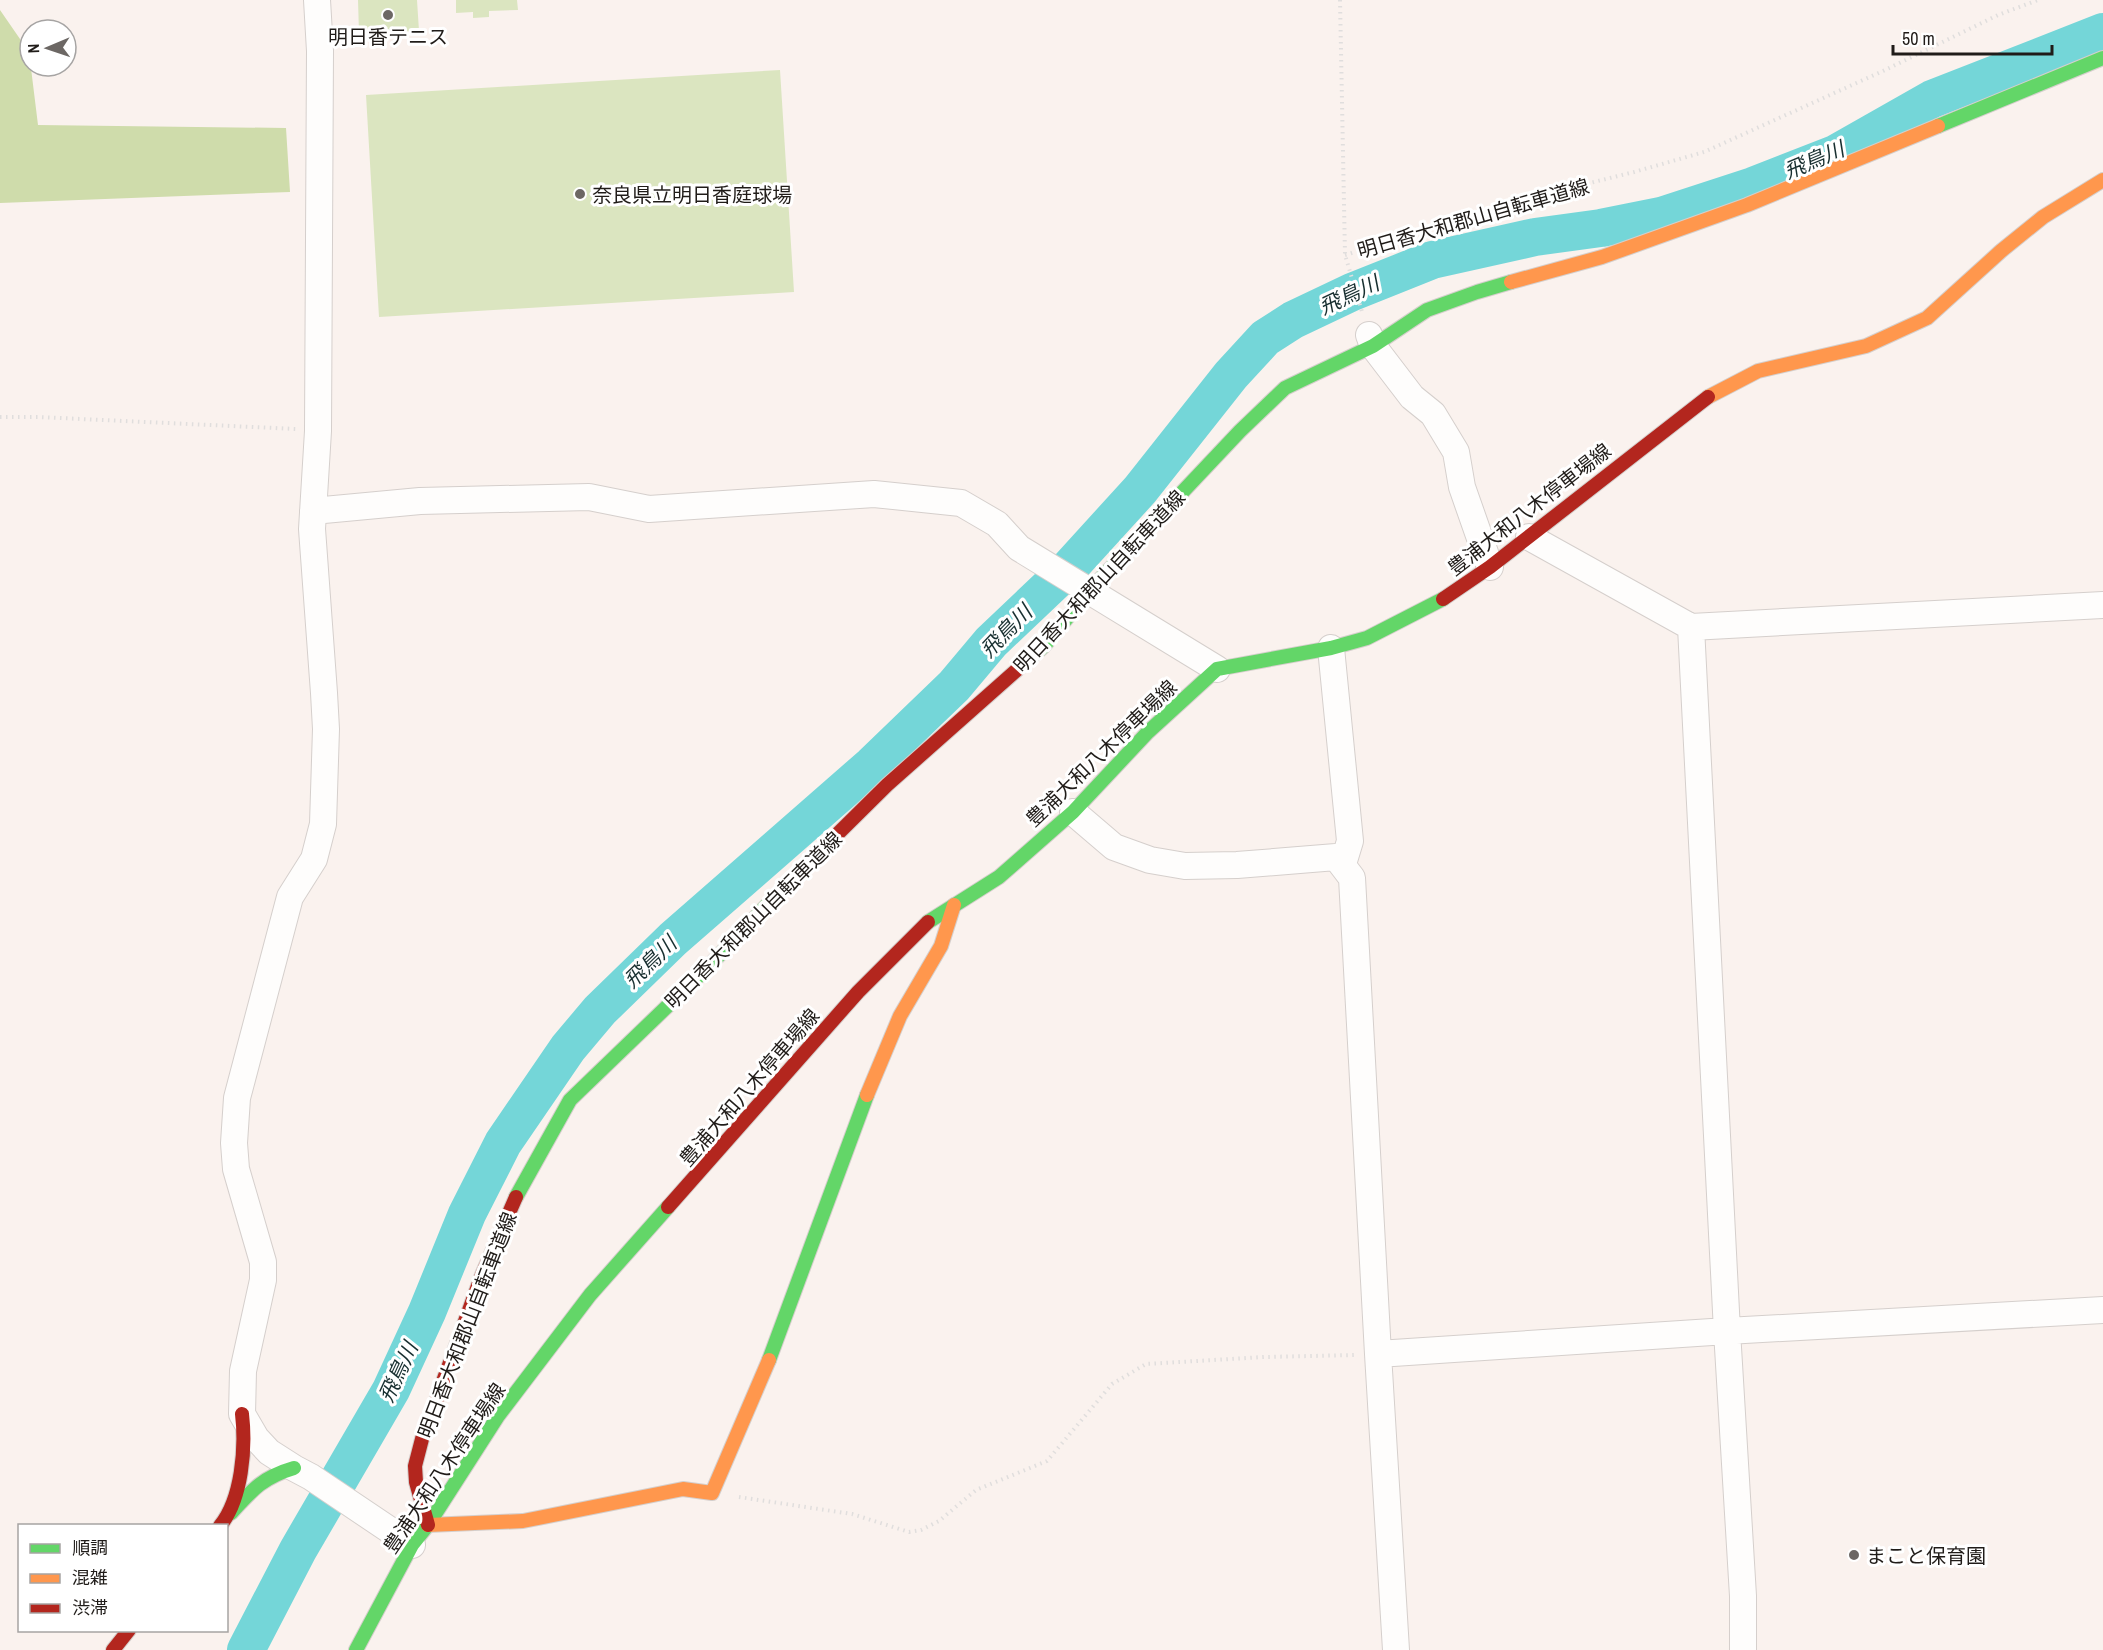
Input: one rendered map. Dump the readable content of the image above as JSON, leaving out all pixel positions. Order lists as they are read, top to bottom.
{
  "streets": {
    "street": ["明日香大和郡山自転車道線", "豊浦大和八木停車場線"]
  },
  "crossings": [
    ["明日香大和郡山自転車道線", "豊浦大和八木停車場線"]
  ],
  "water": ["飛鳥川"],
  "places": ["明日香テニス", "奈良県立明日香庭球場", "まこと保育園"],
  "legend": ["順調", "混雑", "渋滞"],
  "scale_bar": "50 m",
  "north": "left"
}
